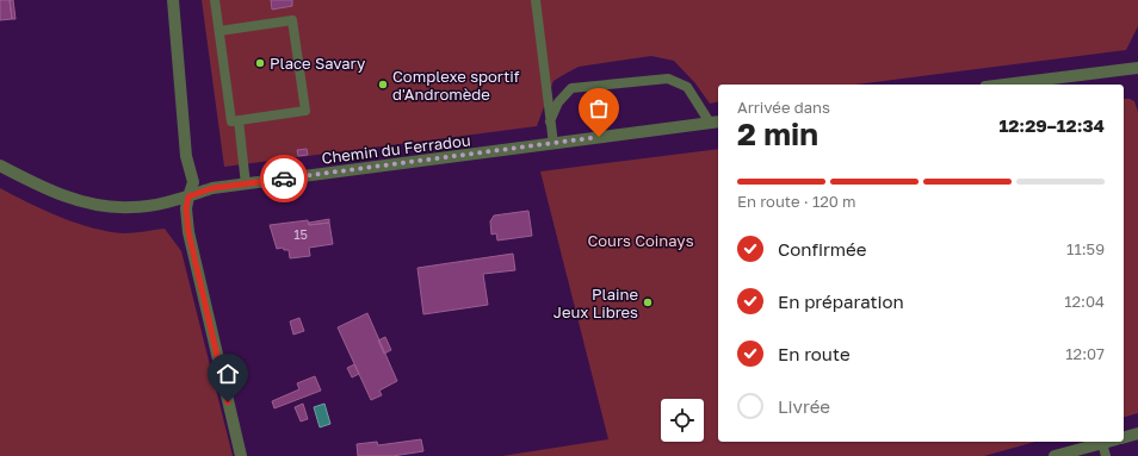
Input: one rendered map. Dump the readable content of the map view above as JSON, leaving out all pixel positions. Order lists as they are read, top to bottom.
{
  "streets": {
    "street": ["Chemin du Ferradou"]
  },
  "parks": ["Cours Coinays"],
  "places": ["Place Savary", "Complexe sportif d'Andromède", "Plaine Jeux Libres"],
  "house_numbers": ["15"],
  "page": {
    "heading": ["2 min", "Arrivée dans", "12:29–12:34"],
    "bar": "En route · 120 m",
    "list": [
      ["Confirmée", "11:59"],
      ["En préparation", "12:04"],
      ["En route", "12:07"],
      "Livrée"
    ]
  }
}
